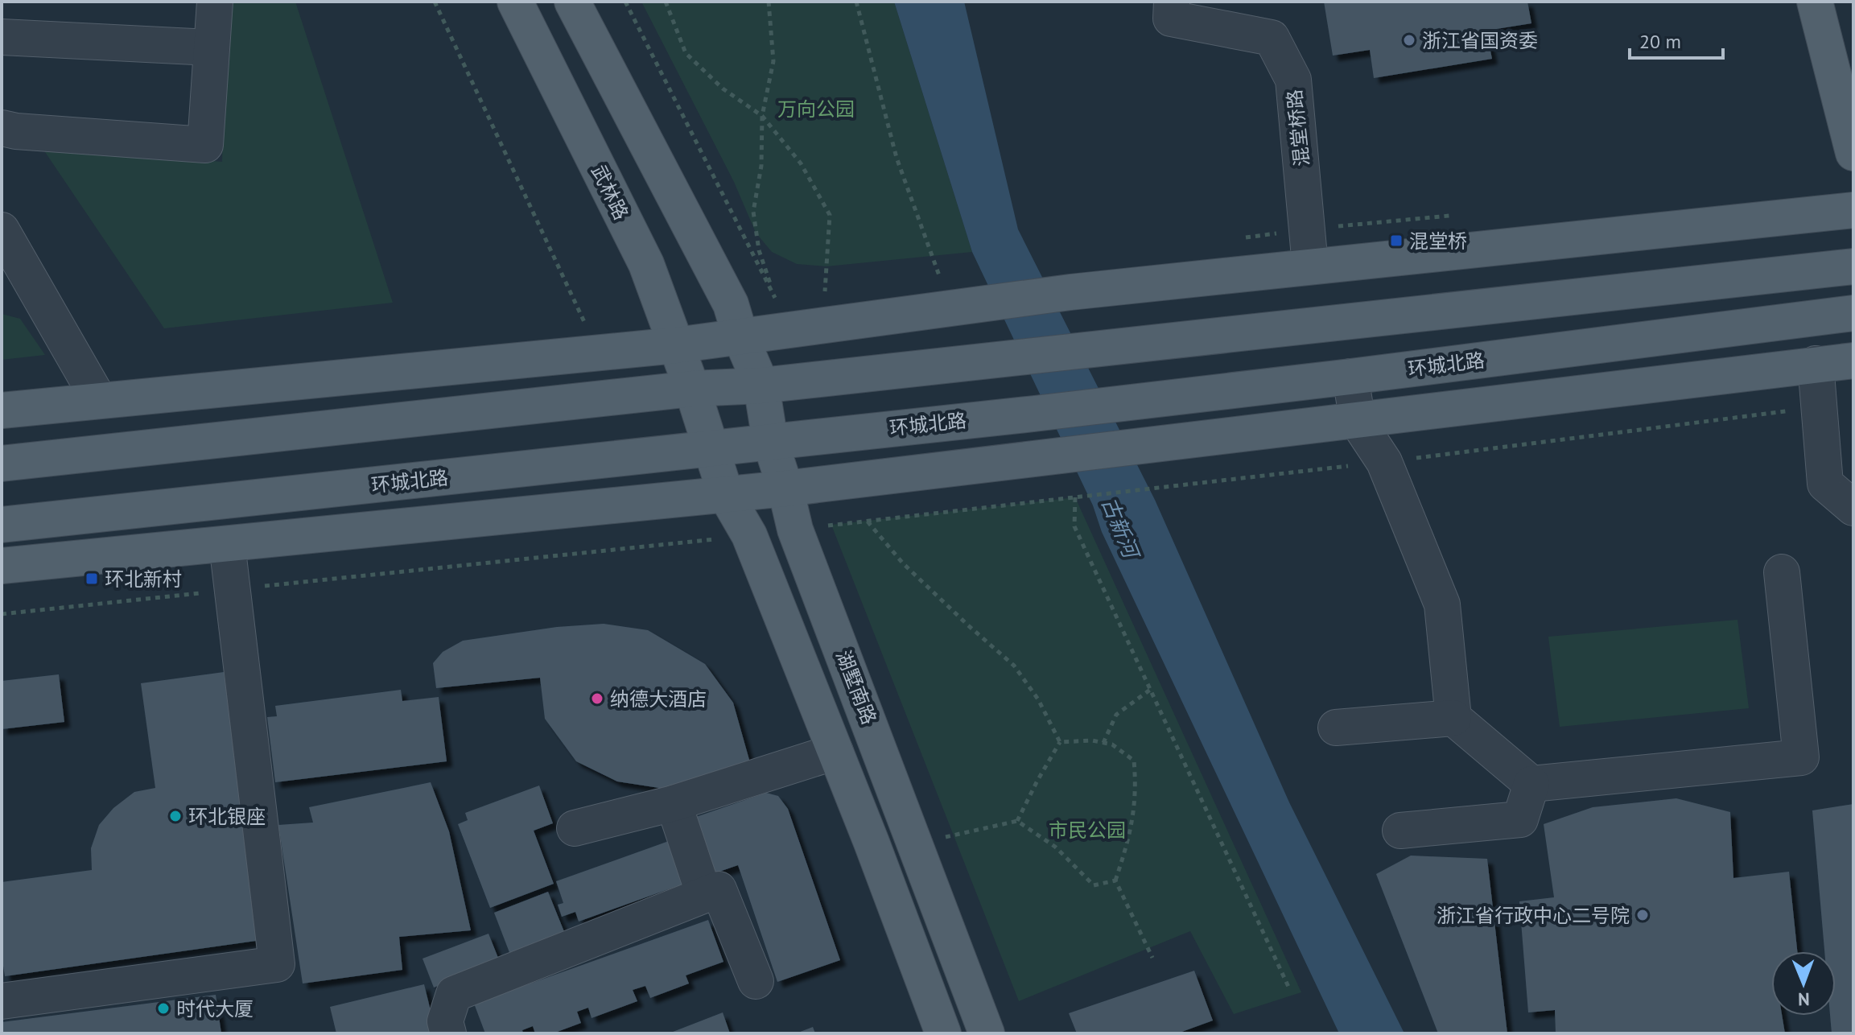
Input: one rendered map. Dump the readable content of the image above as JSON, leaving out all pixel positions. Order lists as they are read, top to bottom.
{
  "streets": {
    "main road": ["武林路", "环城北路", "湖墅南路"],
    "street": ["混堂桥路"]
  },
  "crossings": [
    ["环城北路", "湖墅南路"]
  ],
  "water": ["古新河"],
  "parks": ["万向公园", "市民公园"],
  "places": {
    "other": [
      "浙江省国资委",
      "纳德大酒店",
      "环北银座",
      "浙江省行政中心二号院",
      "时代大厦"
    ],
    "transit": ["混堂桥", "环北新村"]
  },
  "scale_bar": "20 m",
  "north": "bottom"
}
